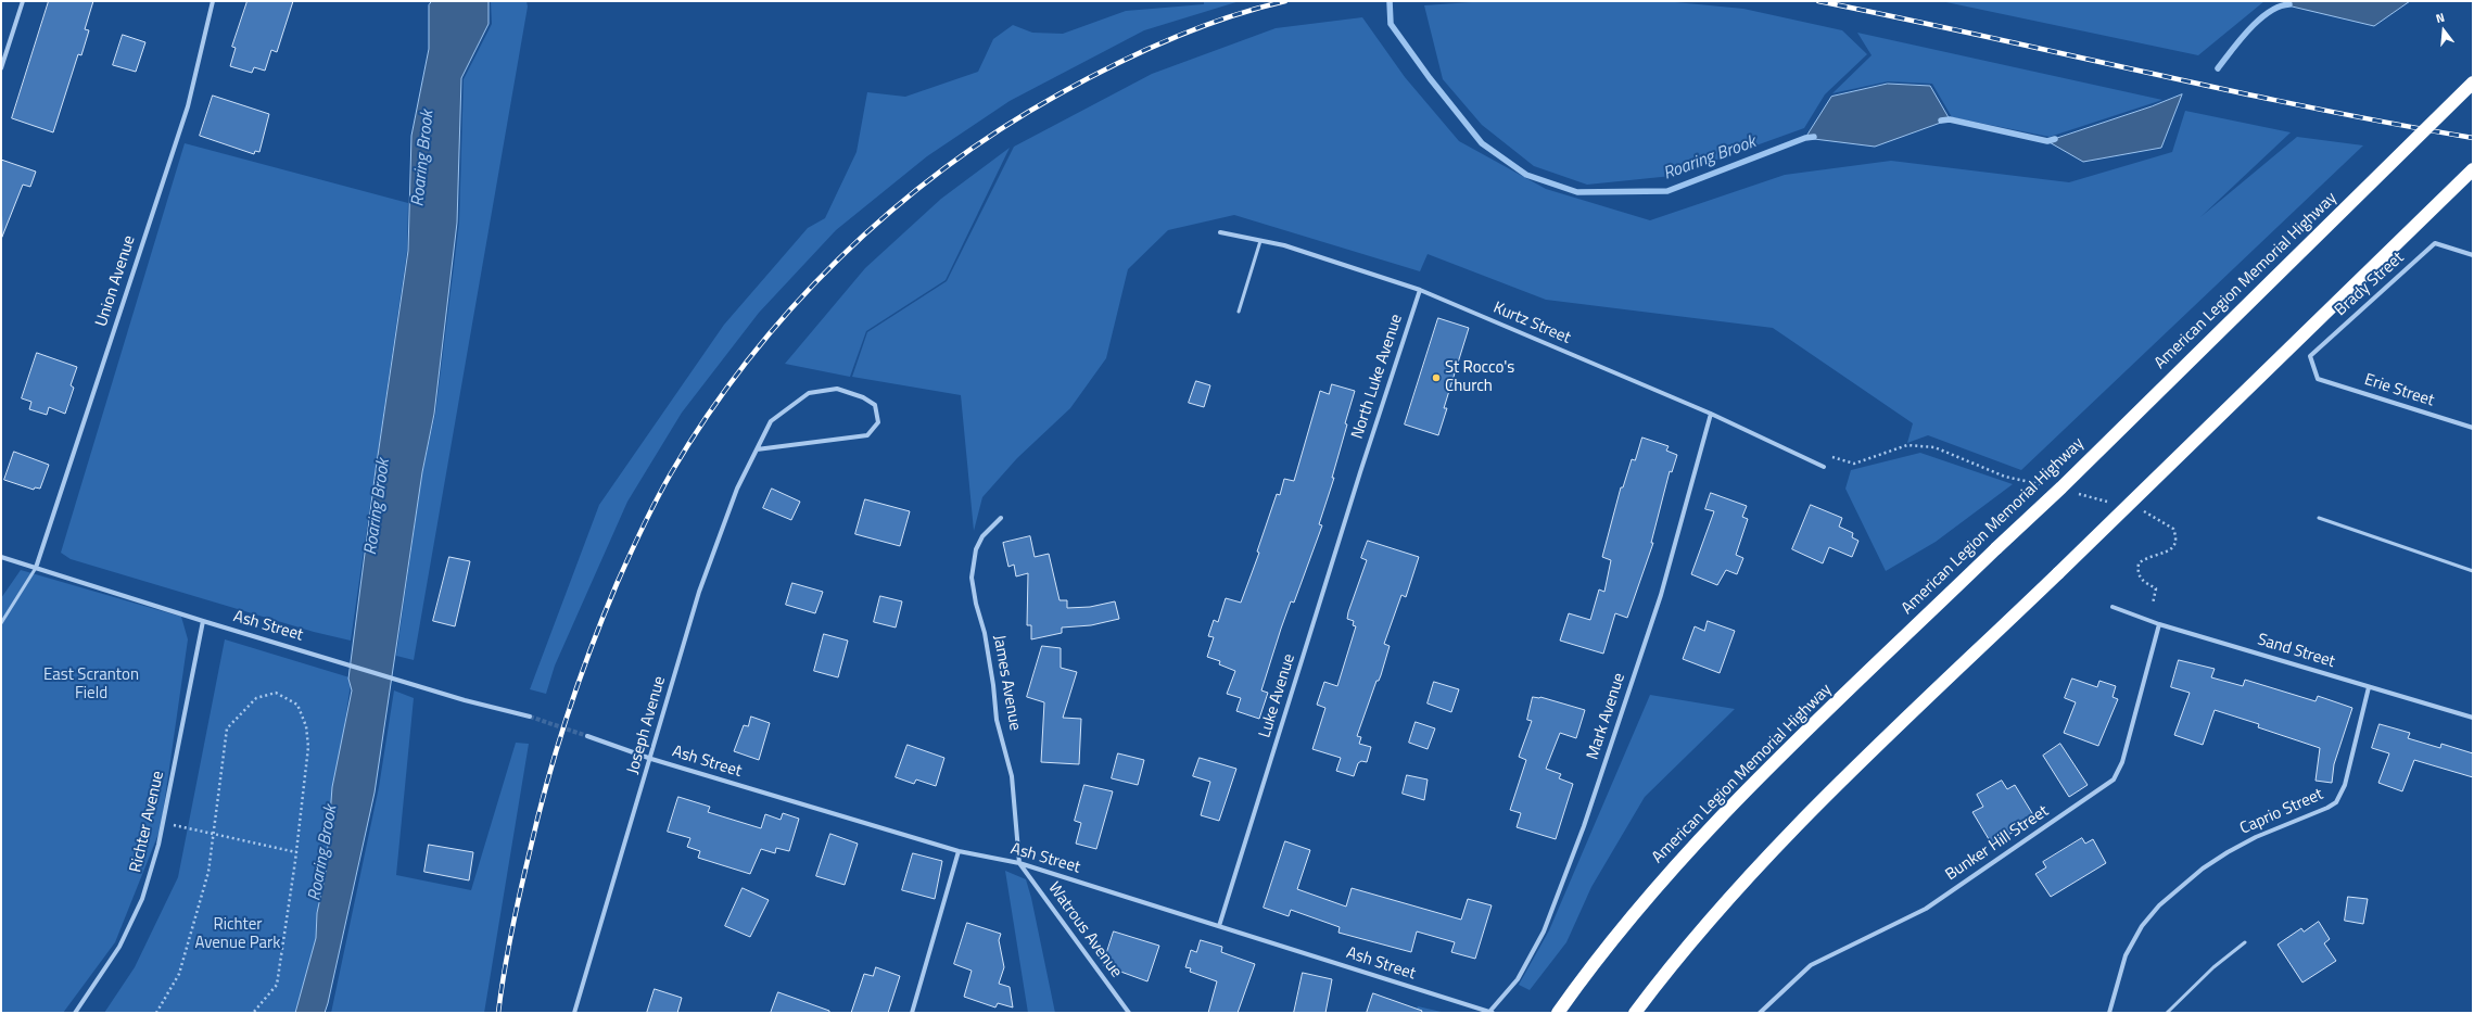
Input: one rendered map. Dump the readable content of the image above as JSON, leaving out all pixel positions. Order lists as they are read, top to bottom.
{
  "streets": {
    "highway": ["American Legion Memorial Highway"],
    "street": [
      "Union Avenue",
      "Brady Street",
      "Kurtz Street",
      "North Luke Avenue",
      "Erie Street",
      "Ash Street",
      "Sand Street",
      "James Avenue",
      "Luke Avenue",
      "Mark Avenue",
      "Joseph Avenue",
      "Caprio Street",
      "Richter Avenue",
      "Bunker Hill Street",
      "Watrous Avenue"
    ]
  },
  "crossings": [
    ["Union Avenue", "Ash Street"],
    ["Brady Street", "Erie Street"],
    ["Kurtz Street", "North Luke Avenue"],
    ["Kurtz Street", "Mark Avenue"],
    ["North Luke Avenue", "Luke Avenue"],
    ["Ash Street", "James Avenue"],
    ["Ash Street", "Luke Avenue"],
    ["Ash Street", "Mark Avenue"],
    ["Ash Street", "Joseph Avenue"],
    ["Ash Street", "Richter Avenue"],
    ["Ash Street", "Watrous Avenue"],
    ["Sand Street", "Caprio Street"],
    ["Sand Street", "Bunker Hill Street"],
    ["James Avenue", "Watrous Avenue"]
  ],
  "water": ["Roaring Brook"],
  "parks": ["East Scranton Field", "Richter Avenue Park"],
  "places": ["St Rocco's Church"],
  "north": "top"
}
